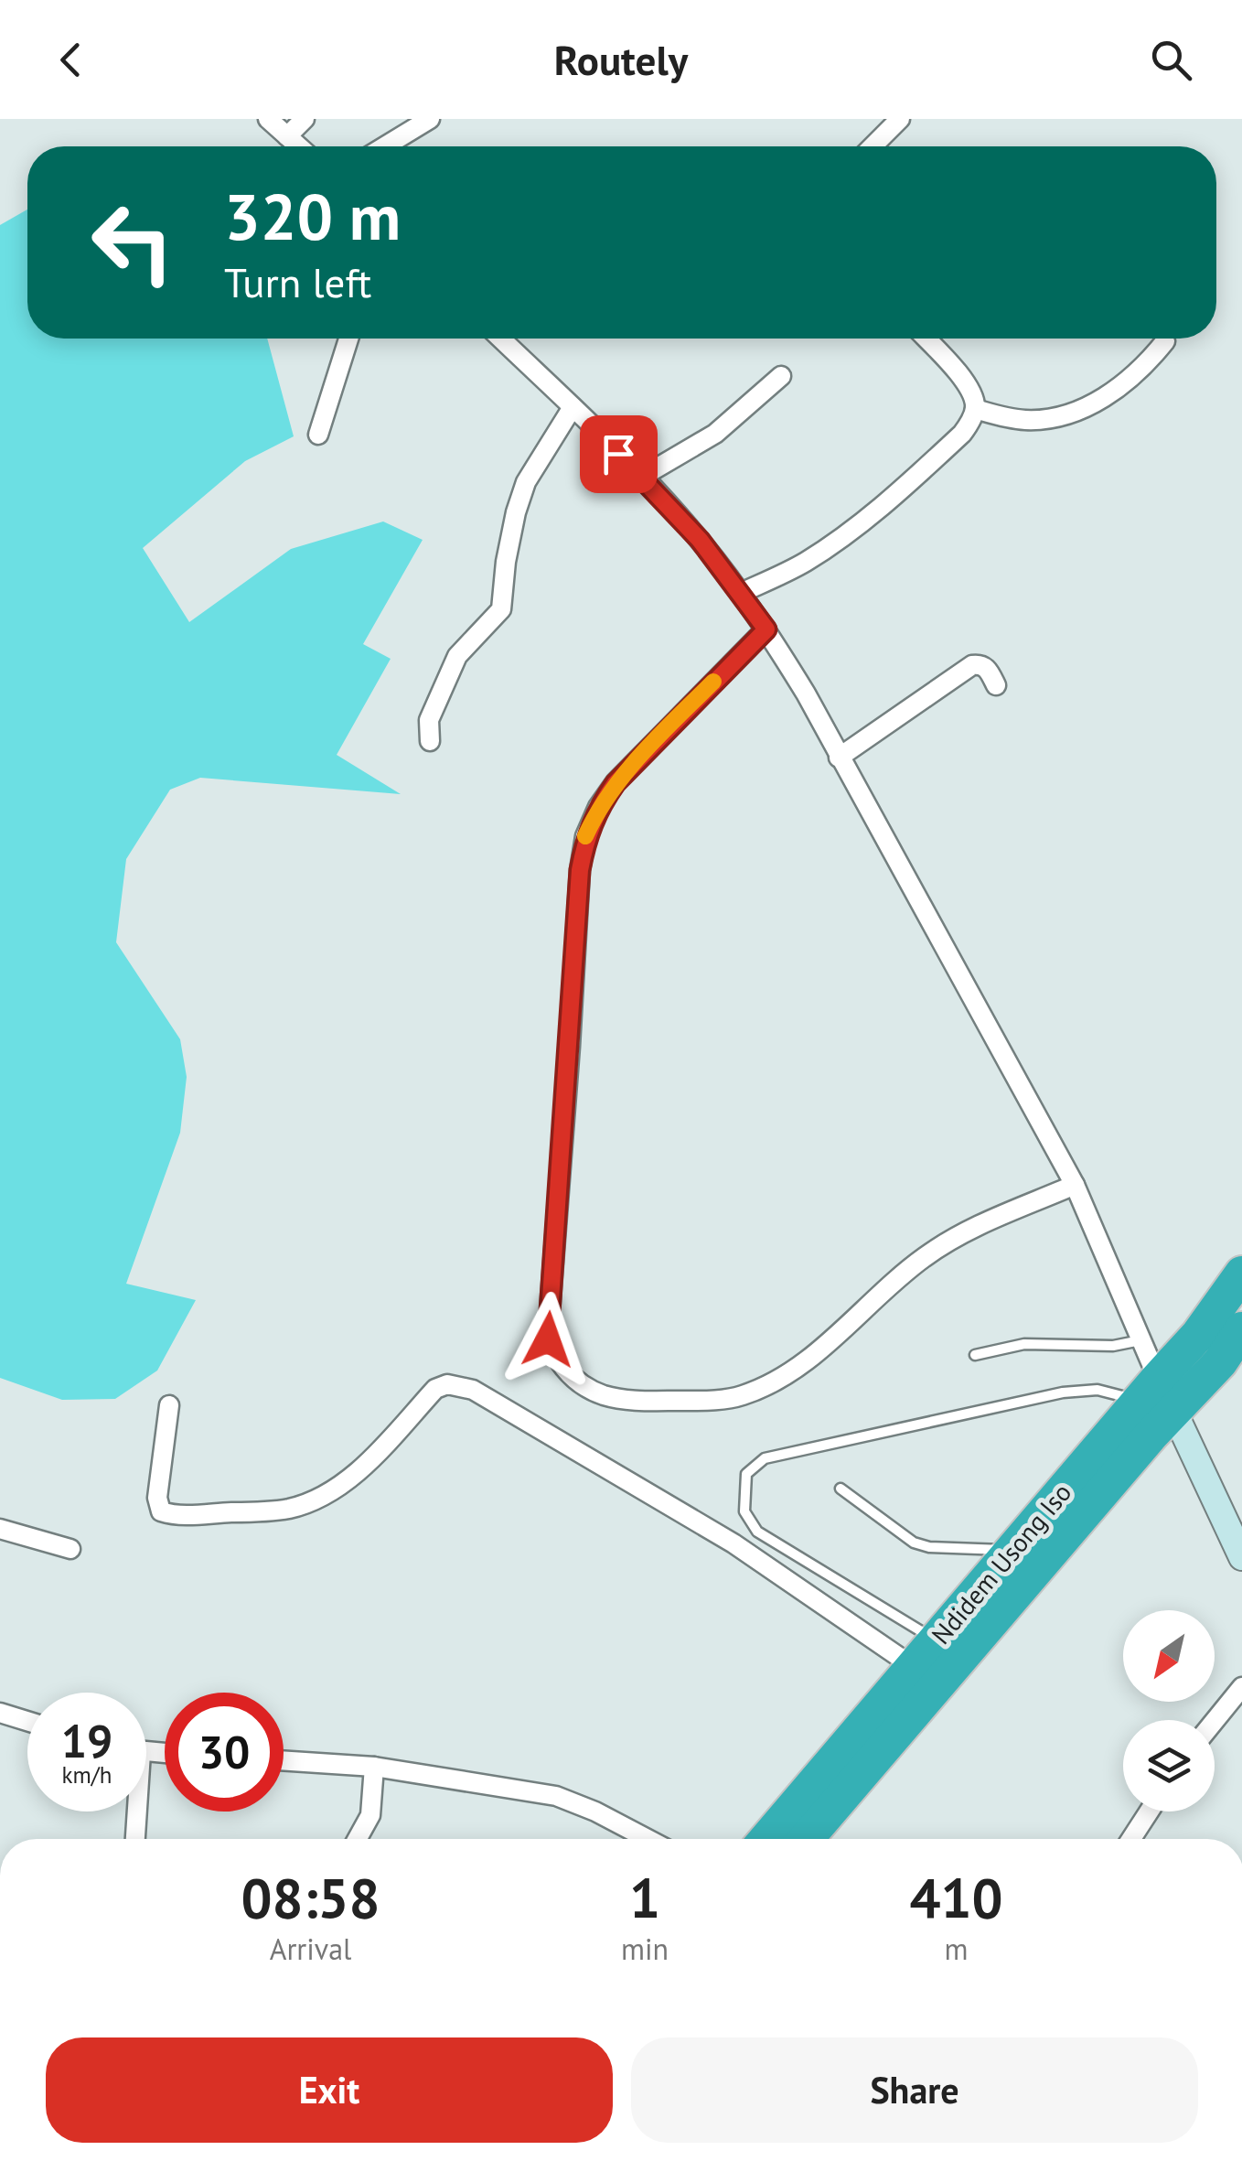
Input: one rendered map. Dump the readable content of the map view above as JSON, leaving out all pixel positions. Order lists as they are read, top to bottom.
{
  "streets": {
    "highway": ["Ndidem Usong Iso"]
  },
  "north": "bottom left",
  "page": {
    "header": "Routely",
    "turn": ["320 m", "Turn left"],
    "speed": "19 km/h",
    "limit": "30",
    "eta": [
      "08:58",
      "Arrival",
      "1",
      "min",
      "410",
      "m"
    ],
    "buttons": ["Exit", "Share"]
  }
}
